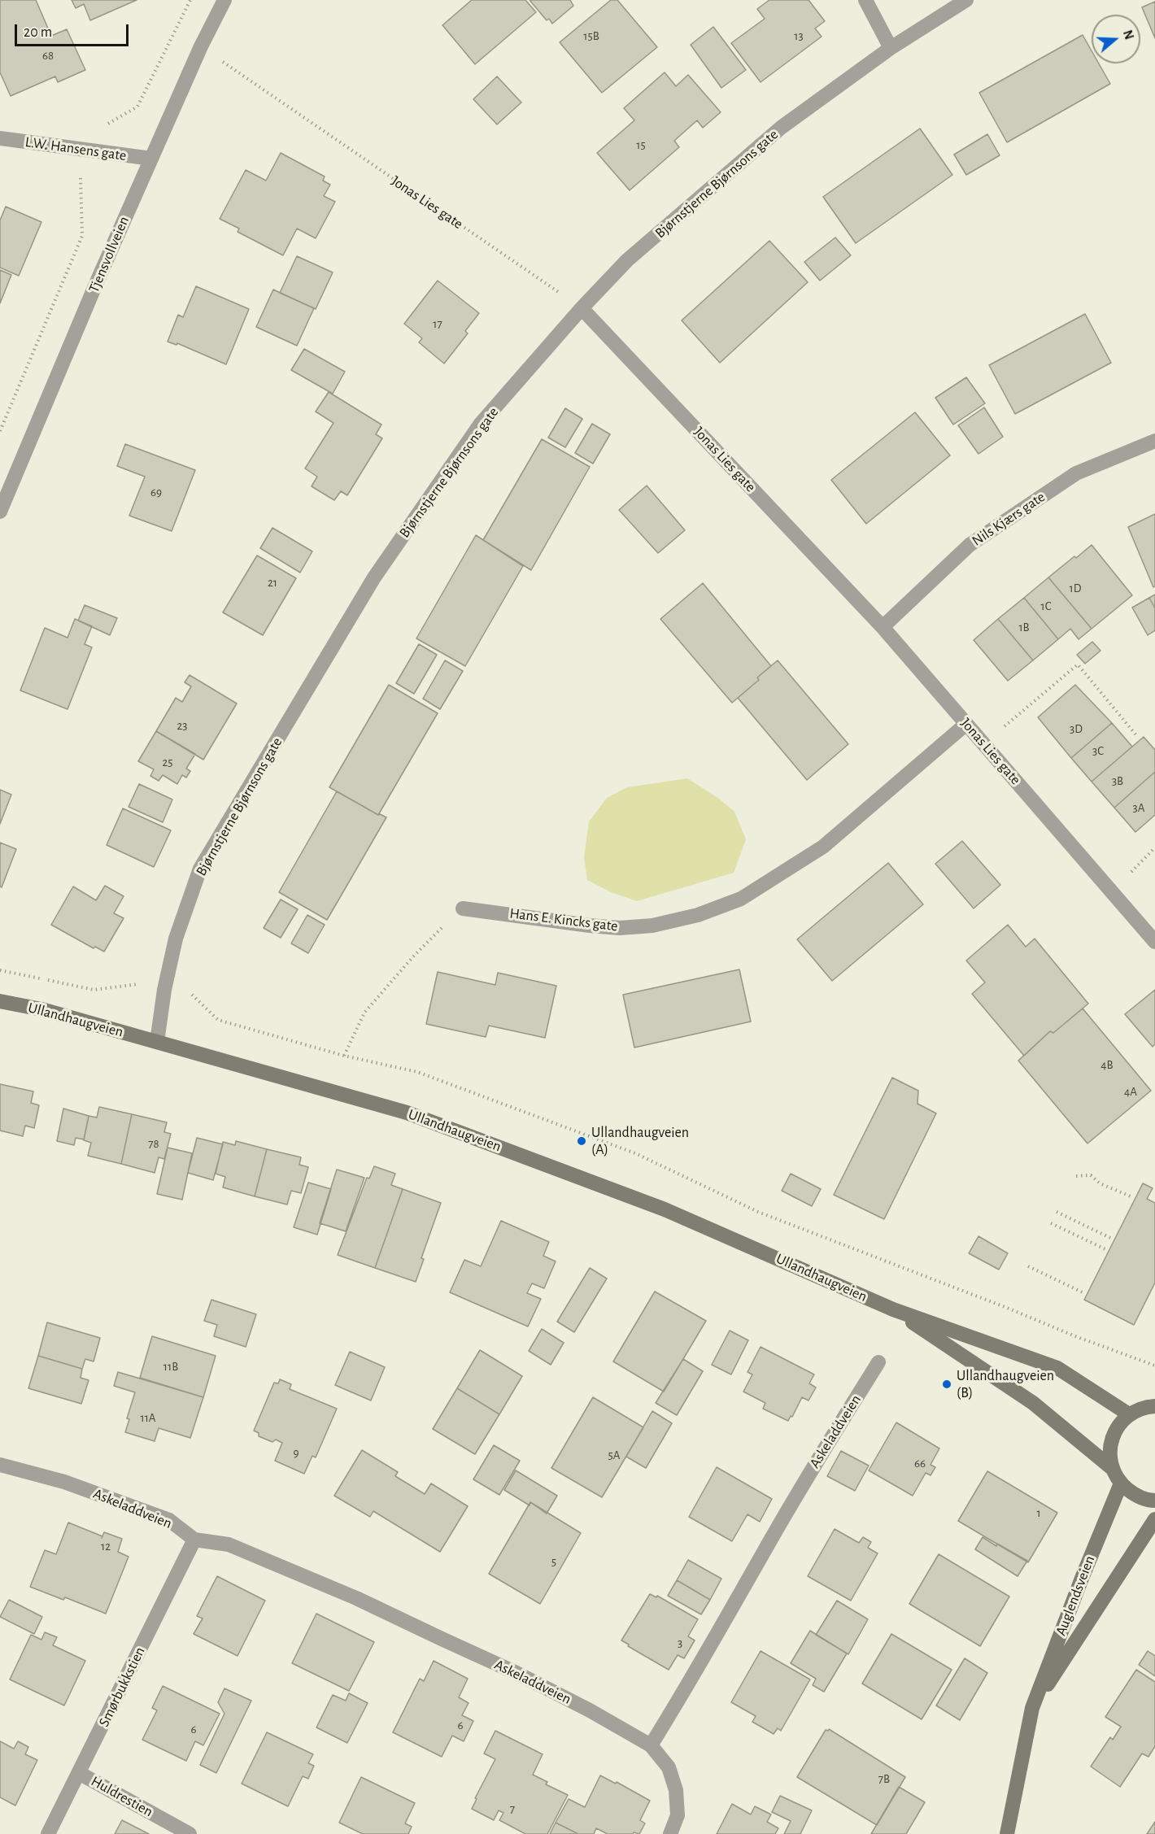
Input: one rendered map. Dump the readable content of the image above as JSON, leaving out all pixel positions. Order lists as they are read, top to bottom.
{
  "streets": {
    "main road": ["Ullandhaugveien", "Auglendsveien"],
    "street": [
      "L.W. Hansens gate",
      "Bjørnstjerne Bjørnsons gate",
      "Jonas Lies gate",
      "Tjensvollveien",
      "Nils Kjærs gate",
      "Hans E. Kincks gate",
      "Askeladdveien",
      "Smørbukkstien",
      "Huldrestien"
    ]
  },
  "crossings": [
    ["L.W. Hansens gate", "Tjensvollveien"],
    ["Bjørnstjerne Bjørnsons gate", "Jonas Lies gate"],
    ["Bjørnstjerne Bjørnsons gate", "Ullandhaugveien"],
    ["Jonas Lies gate", "Nils Kjærs gate"],
    ["Jonas Lies gate", "Hans E. Kincks gate"],
    ["Askeladdveien", "Smørbukkstien"],
    ["Smørbukkstien", "Huldrestien"]
  ],
  "places": ["Ullandhaugveien (A)", "Ullandhaugveien (B)"],
  "house_numbers": [
    "15B",
    "13",
    "68",
    "15",
    "17",
    "69",
    "21",
    "1D",
    "1C",
    "1B",
    "23",
    "3D",
    "3C",
    "25",
    "3B",
    "3A",
    "4B",
    "4A",
    "78",
    "11B",
    "11A",
    "9",
    "5A",
    "66",
    "1",
    "12",
    "5",
    "3",
    "6",
    "6",
    "7B",
    "7"
  ],
  "scale_bar": "20 m",
  "north": "right"
}
